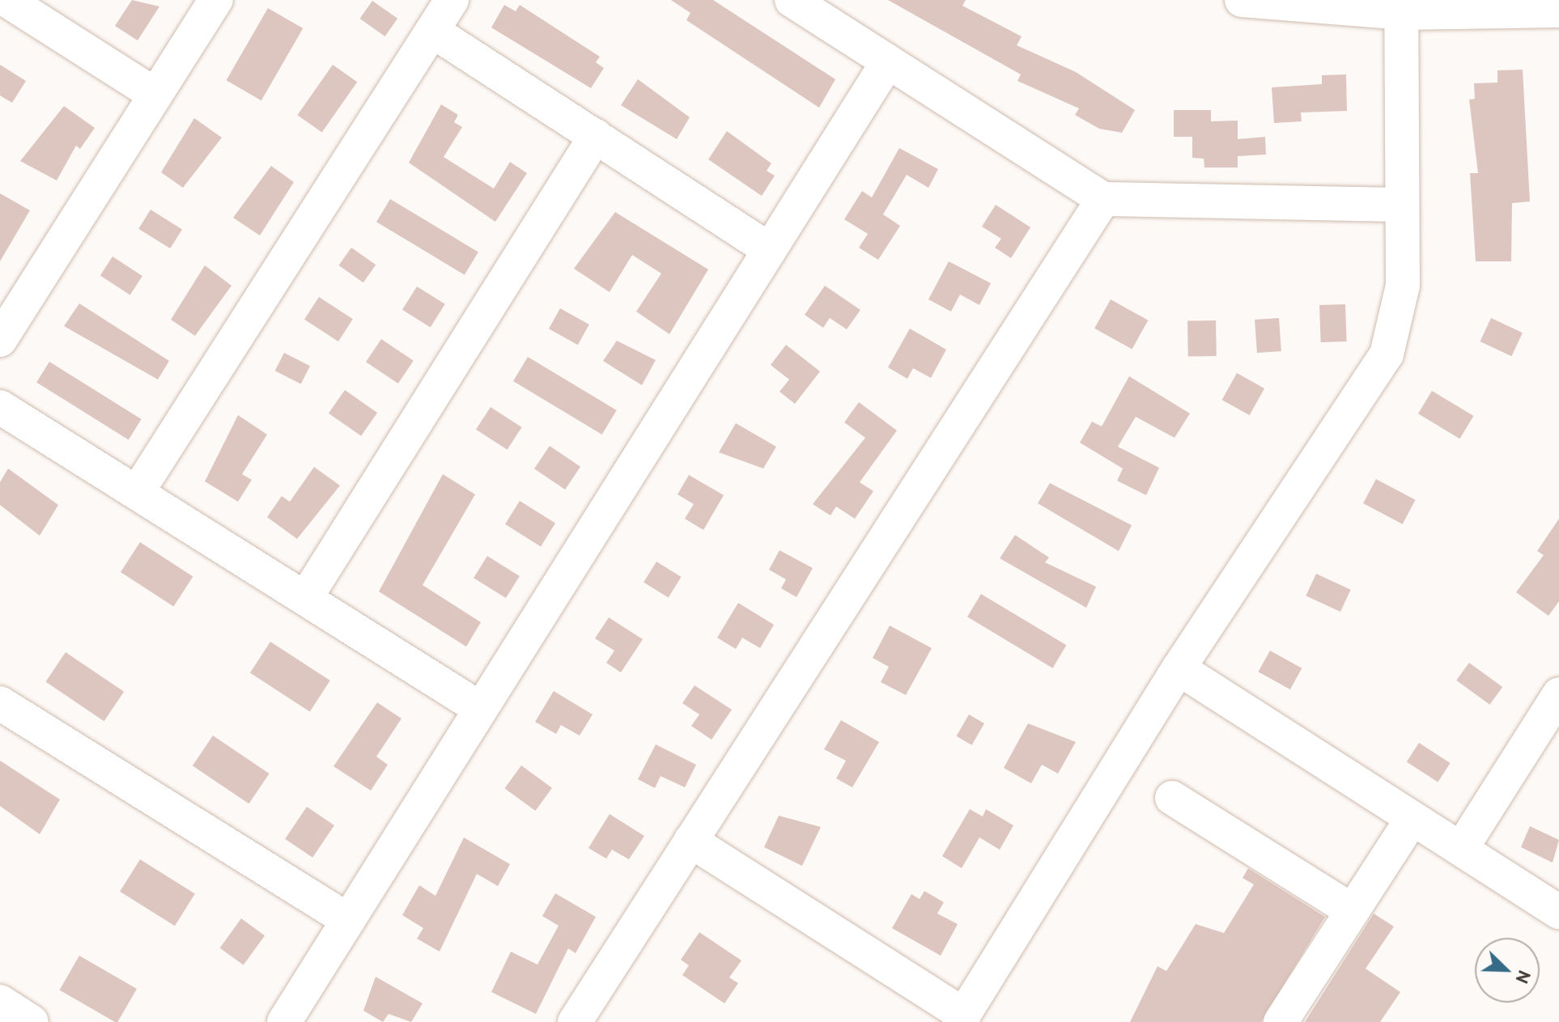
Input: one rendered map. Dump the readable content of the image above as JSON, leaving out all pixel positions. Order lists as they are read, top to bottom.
{
  "north": "bottom right"
}
